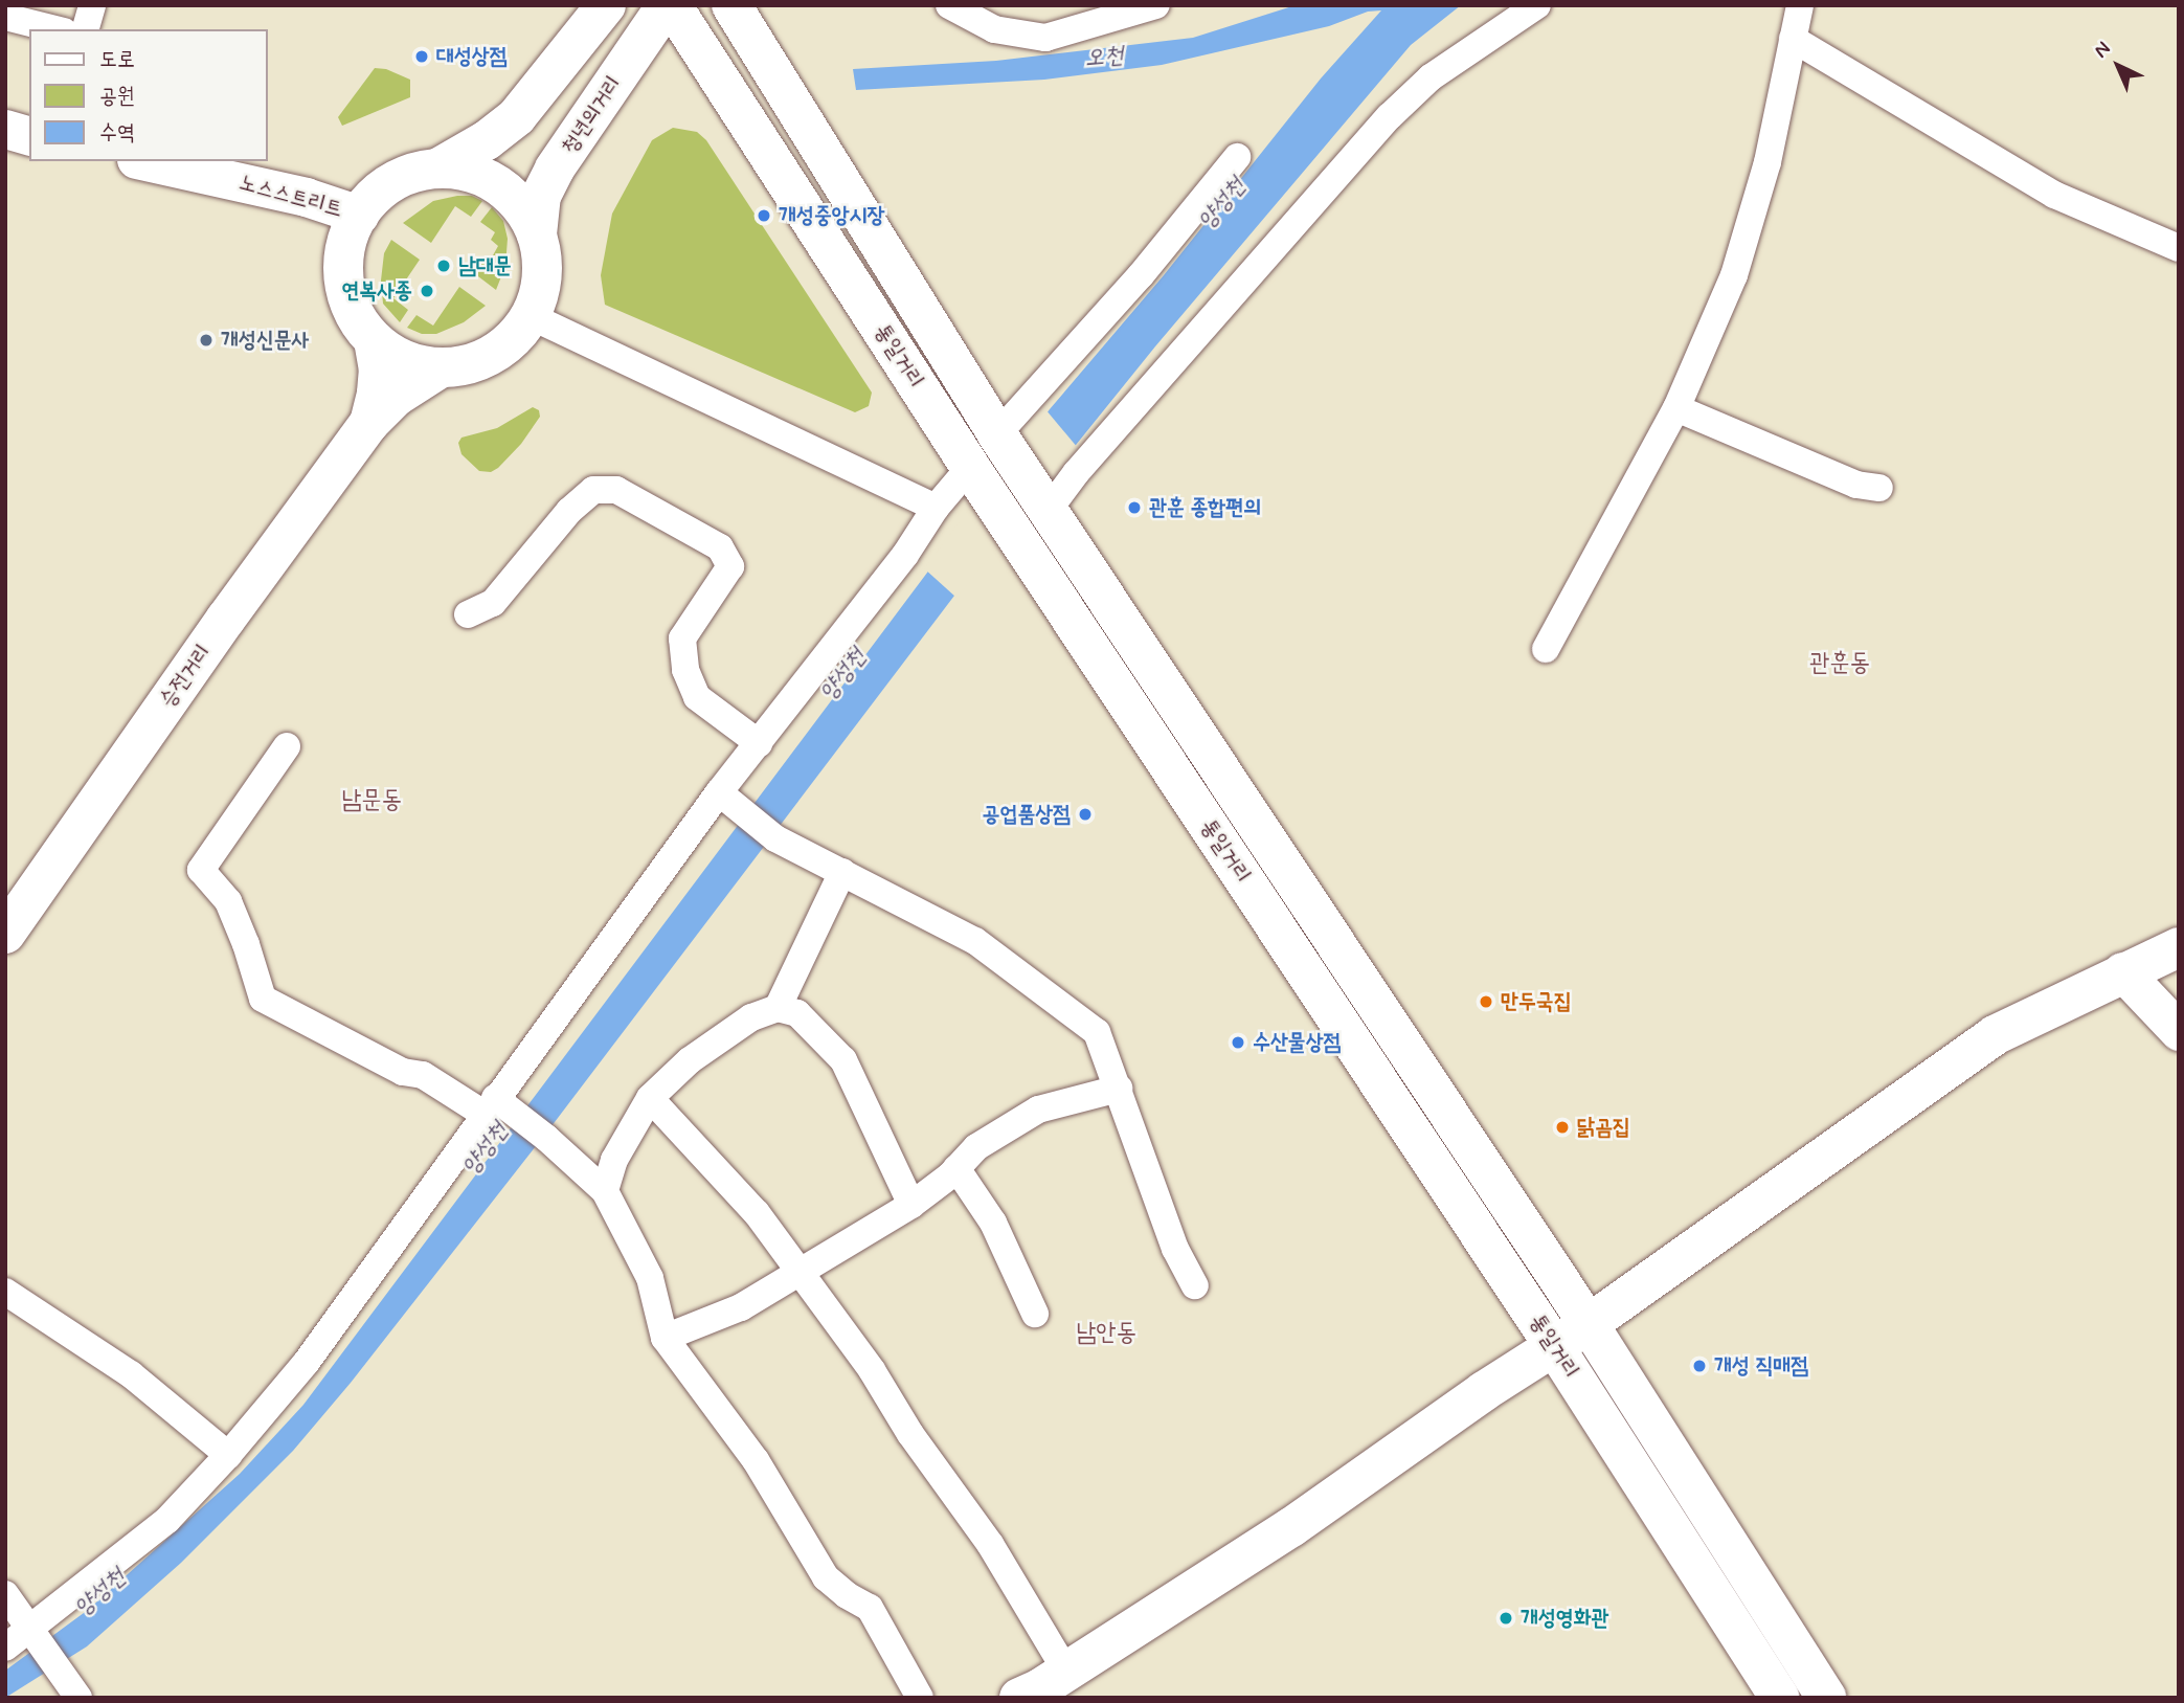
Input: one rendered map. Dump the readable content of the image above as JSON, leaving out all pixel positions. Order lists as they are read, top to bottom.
{
  "streets": {
    "main road": [
      "청년의거리",
      "노스스트리트",
      "통일거리",
      "승전거리"
    ]
  },
  "crossings": [
    ["청년의거리", "노스스트리트"],
    ["청년의거리", "통일거리"],
    ["청년의거리", "승전거리"],
    ["노스스트리트", "승전거리"]
  ],
  "districts": ["관훈동", "남문동", "남안동"],
  "water": ["오천", "양성천"],
  "places": [
    "대성상점",
    "개성중앙시장",
    "남대문",
    "연복사종",
    "개성신문사",
    "관훈 종합편의",
    "공업품상점",
    "만두국집",
    "수산물상점",
    "닭곰집",
    "개성 직매점",
    "개성영화관"
  ],
  "legend": ["도로", "공원", "수역"],
  "north": "top left"
}
